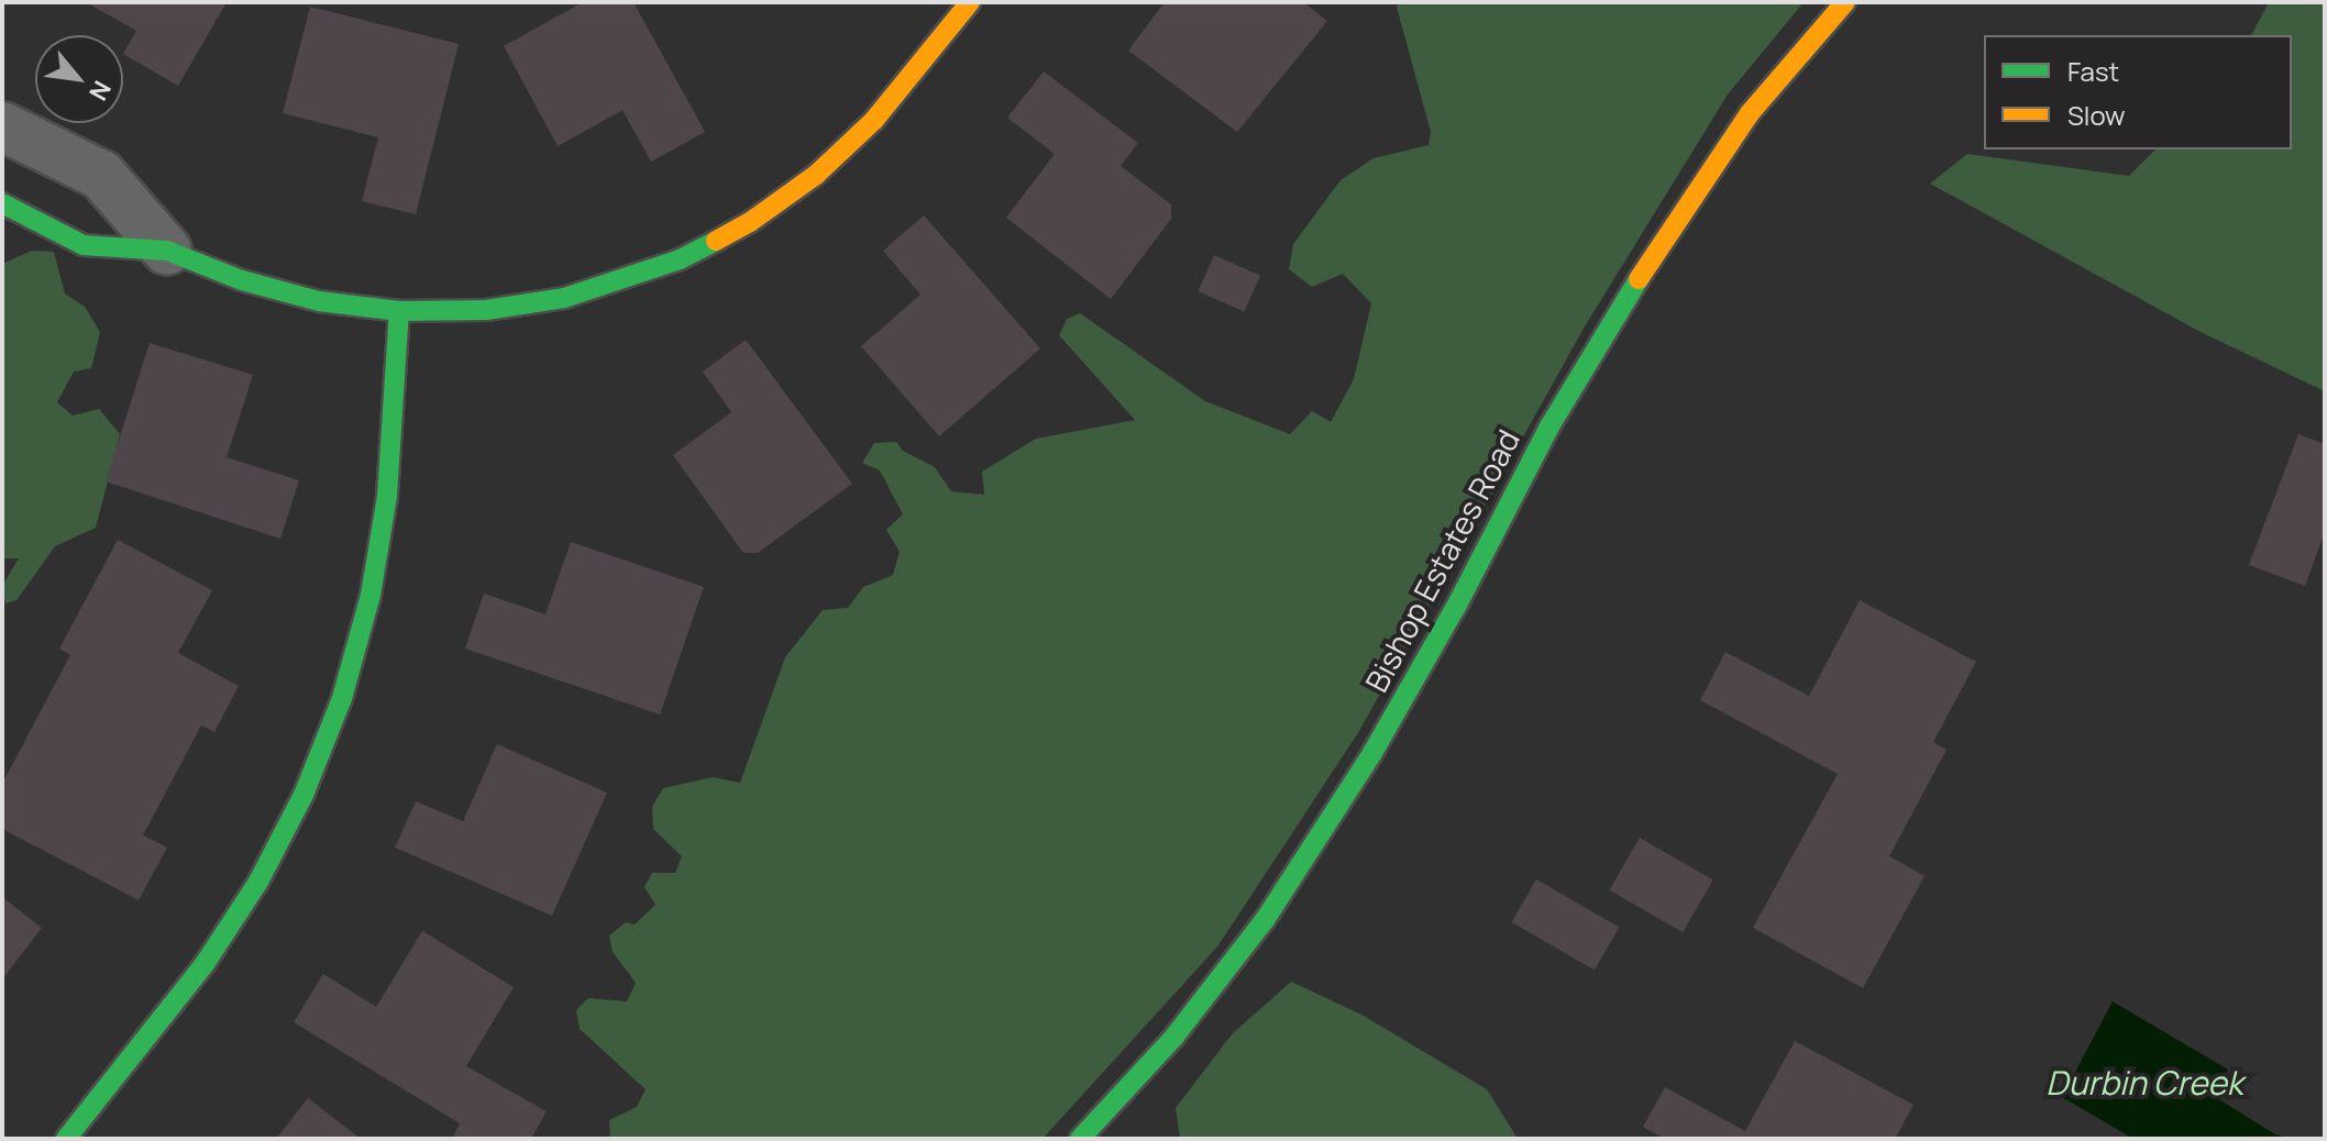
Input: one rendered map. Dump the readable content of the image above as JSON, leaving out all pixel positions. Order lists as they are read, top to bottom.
{
  "streets": {
    "street": ["Bishop Estates Road"]
  },
  "water": ["Durbin Creek"],
  "legend": ["Fast", "Slow"],
  "north": "bottom right"
}
